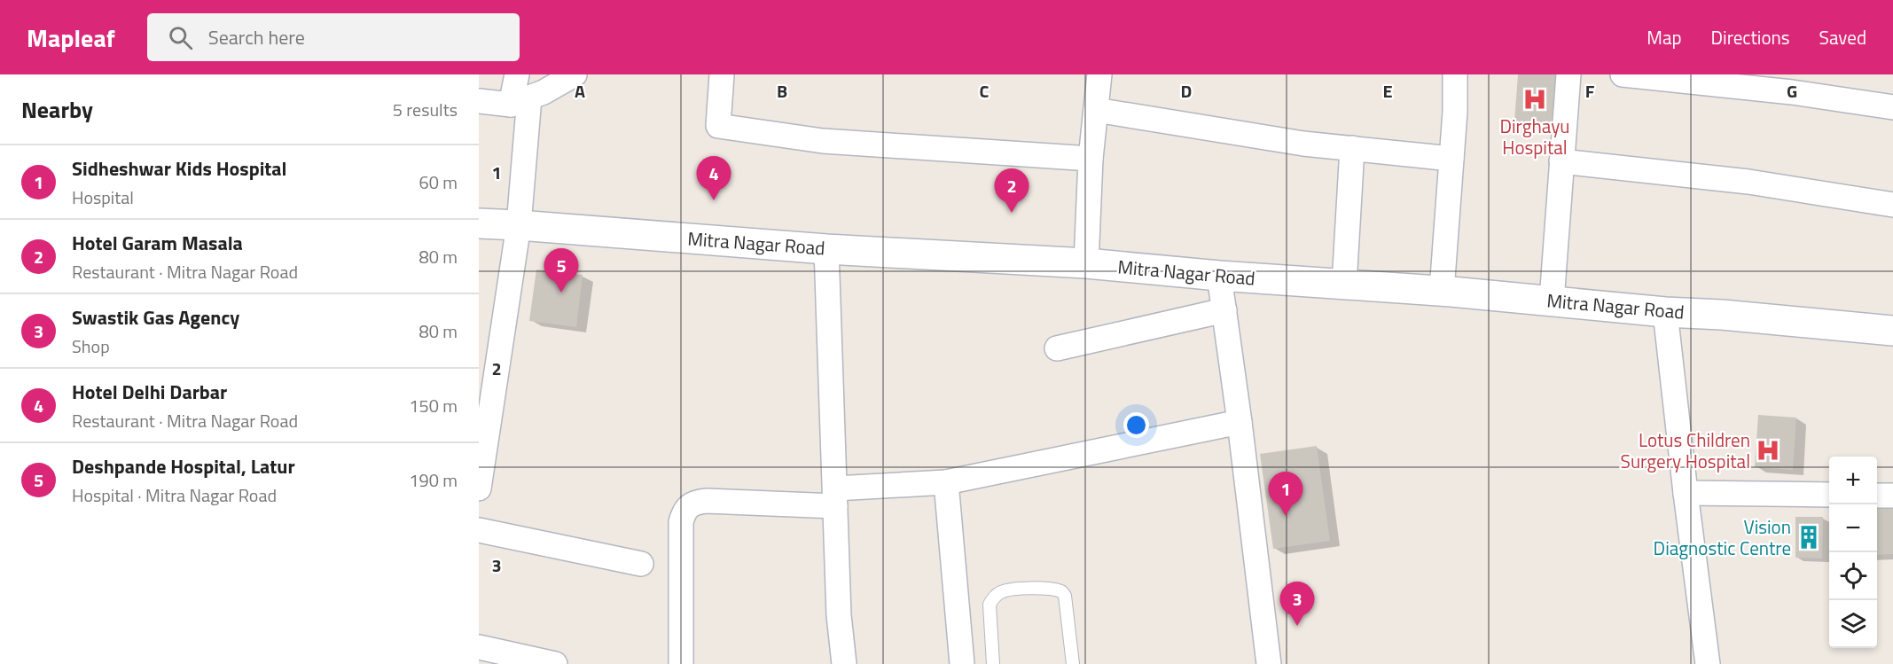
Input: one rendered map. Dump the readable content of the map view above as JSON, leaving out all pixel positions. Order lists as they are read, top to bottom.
{
  "streets": {
    "street": ["Mitra Nagar Road"]
  },
  "places": {
    "hospital": ["Dirghayu Hospital", "Lotus Children Surgery Hospital"],
    "building": ["Vision Diagnostic Centre"]
  },
  "page": {
    "header": "Mapleaf",
    "search": "Search here",
    "nav": ["Map", "Directions", "Saved"],
    "heading": ["Nearby", "5 results"],
    "list": [
      {
        "mark": "1",
        "name": "Sidheshwar Kids Hospital",
        "note": "Hospital",
        "value": "60 m"
      },
      {
        "mark": "2",
        "name": "Hotel Garam Masala",
        "note": "Restaurant · Mitra Nagar Road",
        "value": "80 m"
      },
      {
        "mark": "3",
        "name": "Swastik Gas Agency",
        "note": "Shop",
        "value": "80 m"
      },
      {
        "mark": "4",
        "name": "Hotel Delhi Darbar",
        "note": "Restaurant · Mitra Nagar Road",
        "value": "150 m"
      },
      {
        "mark": "5",
        "name": "Deshpande Hospital, Latur",
        "note": "Hospital · Mitra Nagar Road",
        "value": "190 m"
      }
    ],
    "pins": [
      "4",
      "2",
      "5",
      "1",
      "3"
    ],
    "map_buttons": ["+", "−"]
  },
  "grid": {
    "columns": [
      "A",
      "B",
      "C",
      "D",
      "E",
      "F",
      "G"
    ],
    "rows": ["1", "2", "3"]
  }
}
